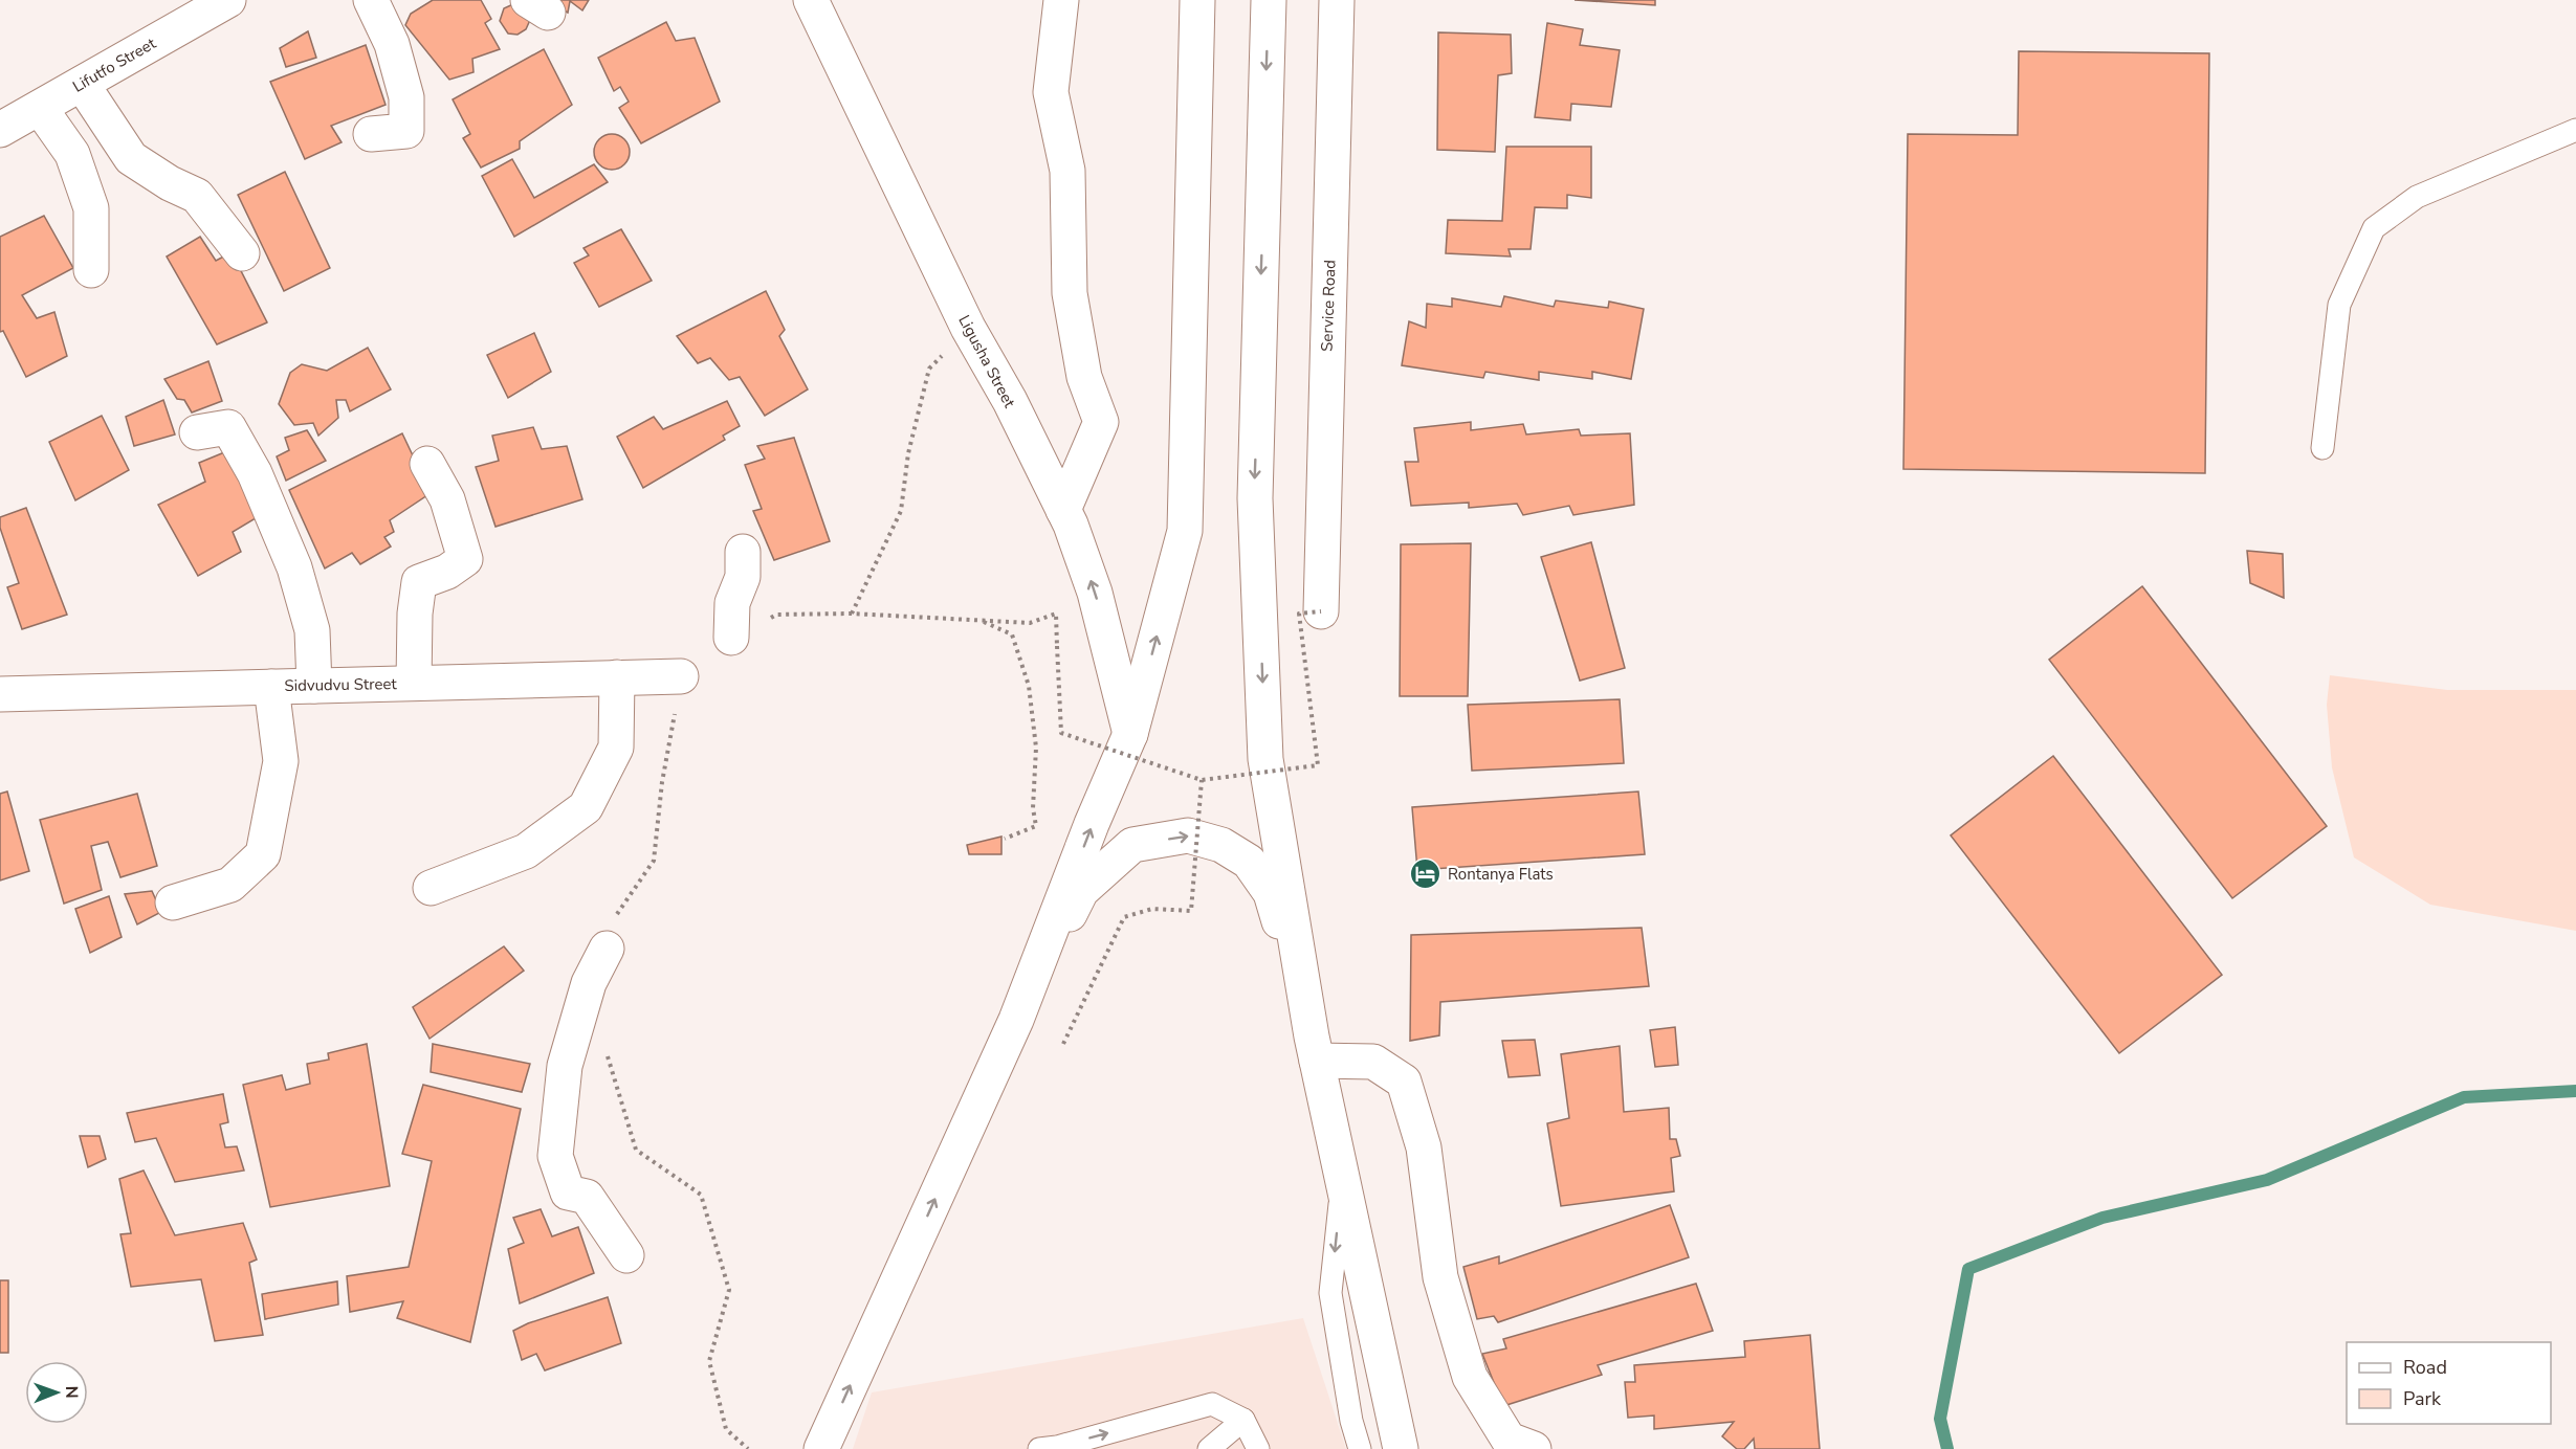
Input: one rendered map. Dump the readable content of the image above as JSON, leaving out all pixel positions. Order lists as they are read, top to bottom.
{
  "streets": {
    "street": [
      "Lifutfo Street",
      "Service Road",
      "Ligusha Street",
      "Sidvudvu Street"
    ]
  },
  "places": {
    "hotel": ["Rontanya Flats"]
  },
  "legend": ["Road", "Park"],
  "north": "right"
}
